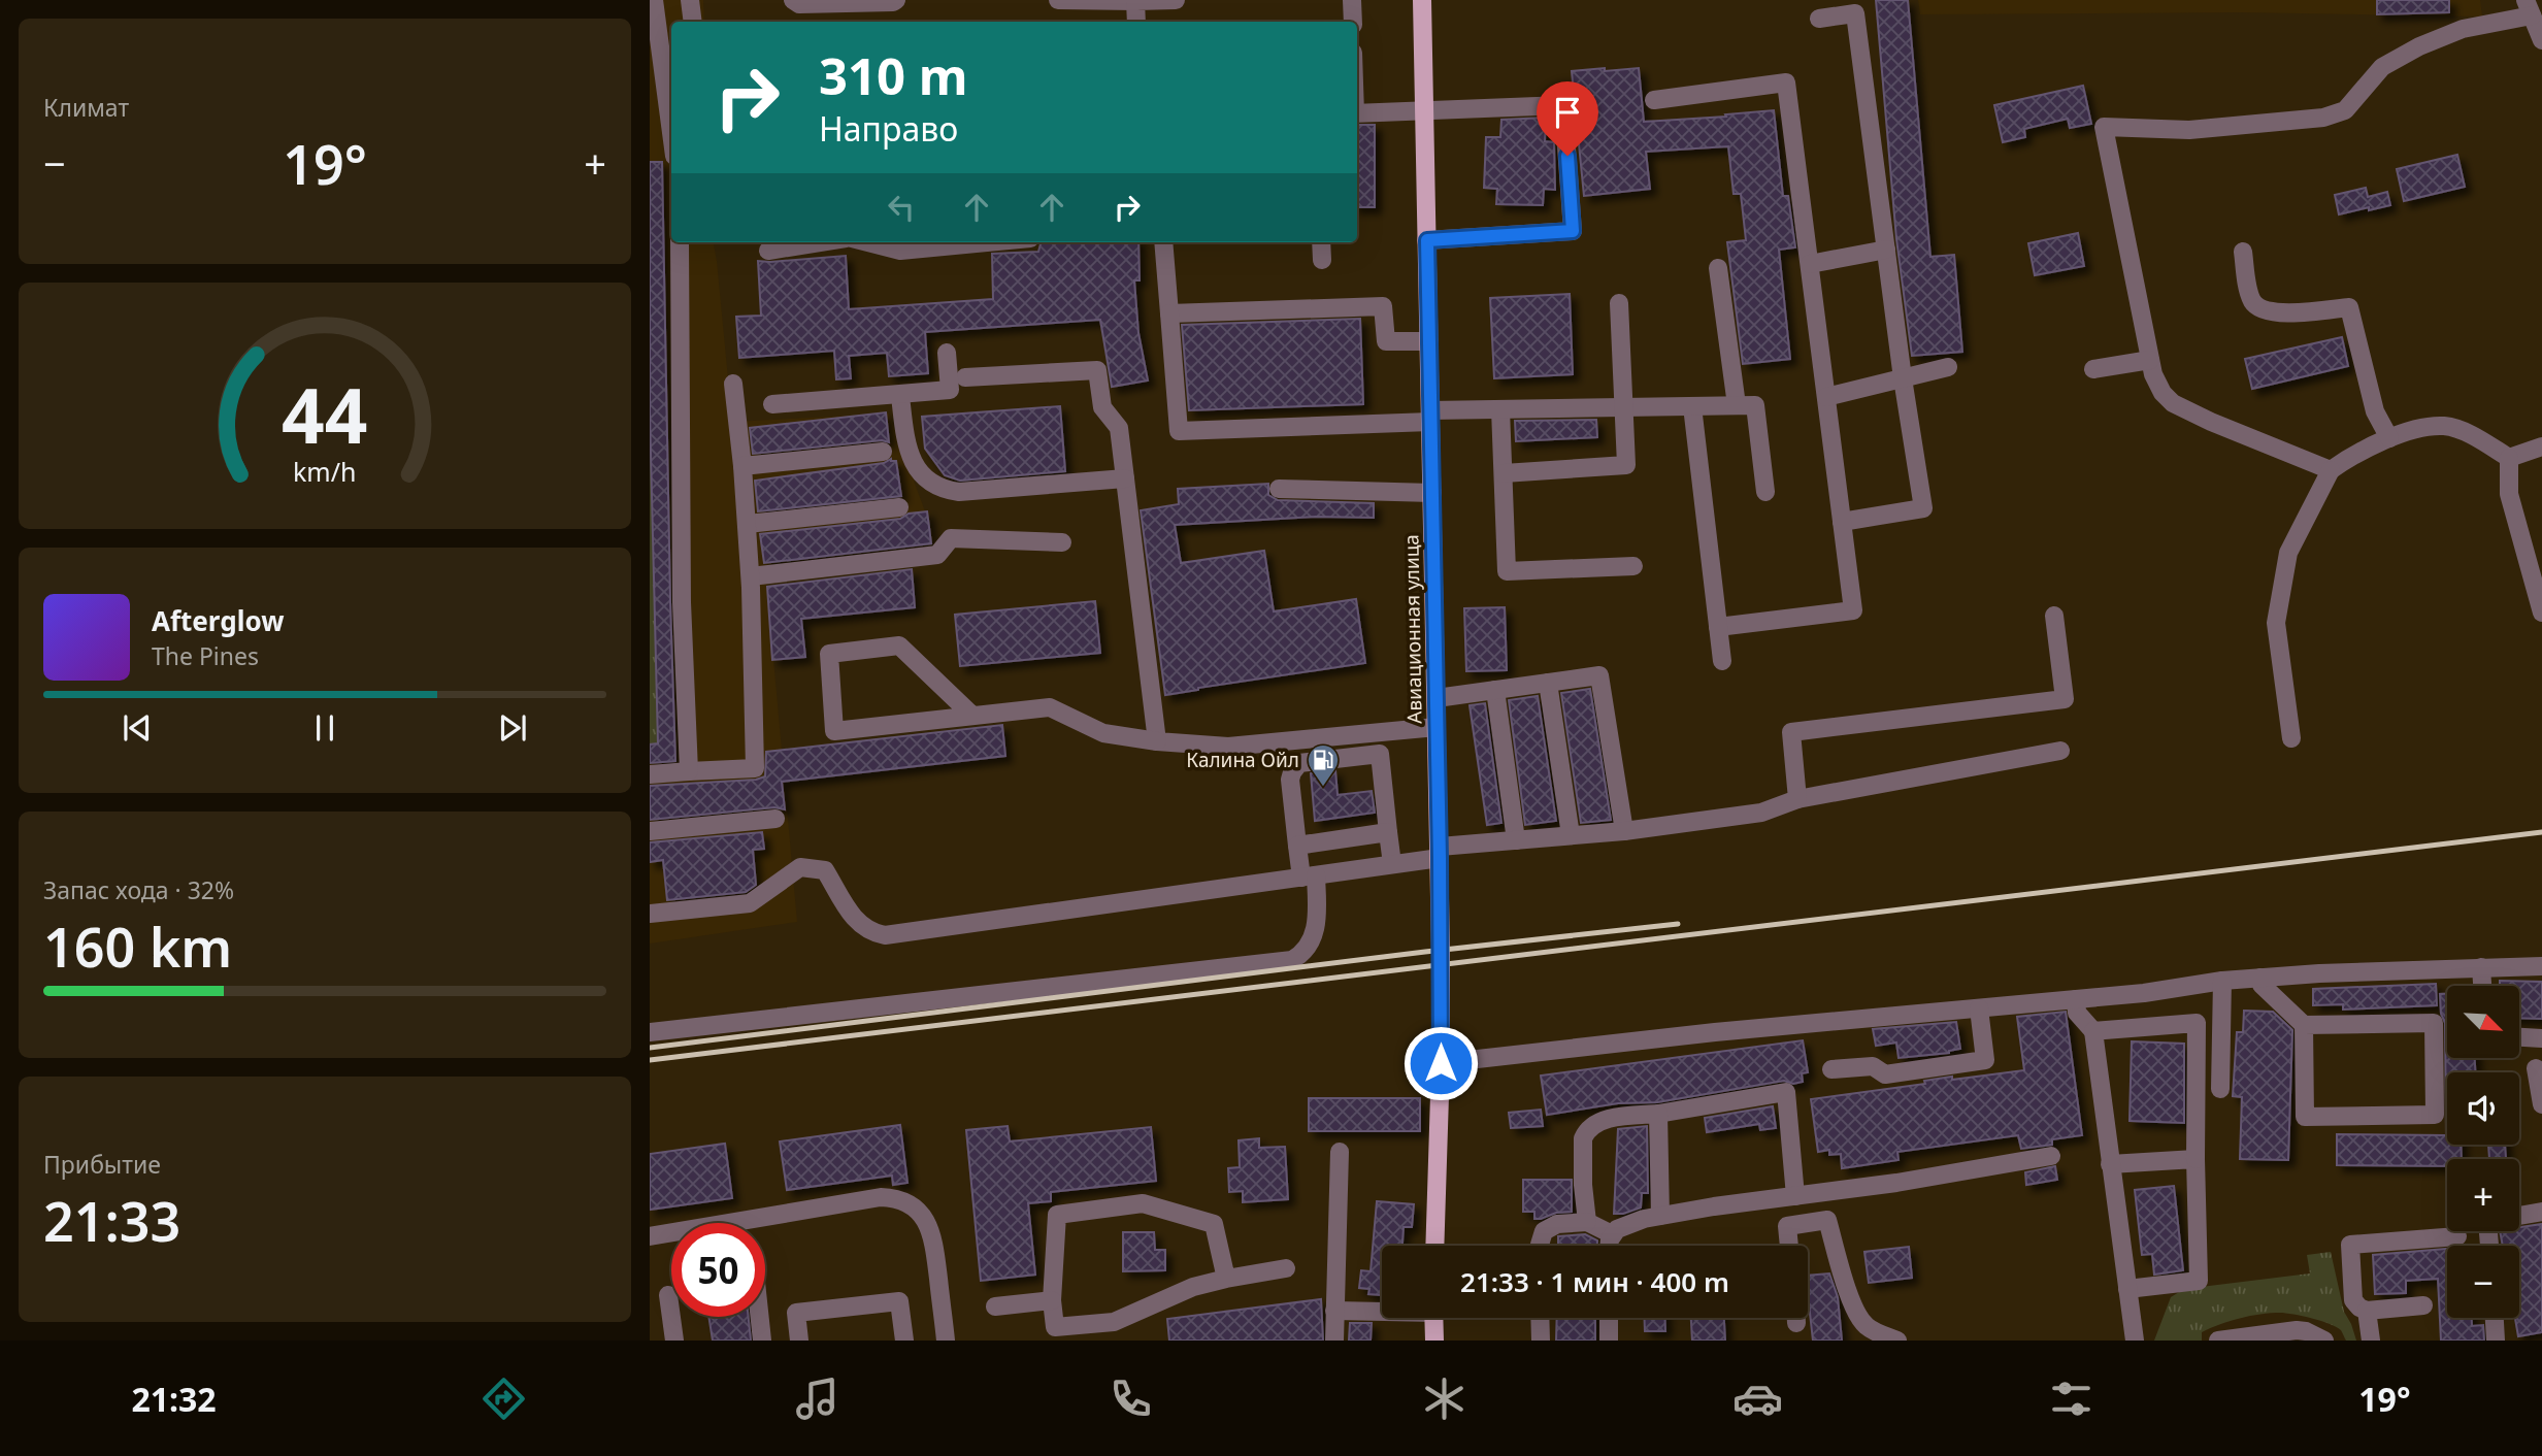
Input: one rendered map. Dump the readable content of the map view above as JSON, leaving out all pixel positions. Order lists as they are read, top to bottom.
{
  "streets": {
    "main road": ["Авиационная улица"]
  },
  "places": {
    "fuel station": ["Калина Ойл"]
  },
  "north": "bottom right",
  "page": {
    "tile": [
      "Климат",
      ["Запас хода · 32%", "160 km"],
      ["Прибытие", "21:33"]
    ],
    "turn": ["310 m", "Направо"],
    "heat": ["−", "19°", "+"],
    "song": ["Afterglow", "The Pines"],
    "map_buttons": ["+", "−"],
    "limit": "50",
    "trip": "21:33 · 1 мин · 400 m",
    "tabs": ["21:32", "19°"],
    "gauge": ["44", "km/h"]
  }
}
